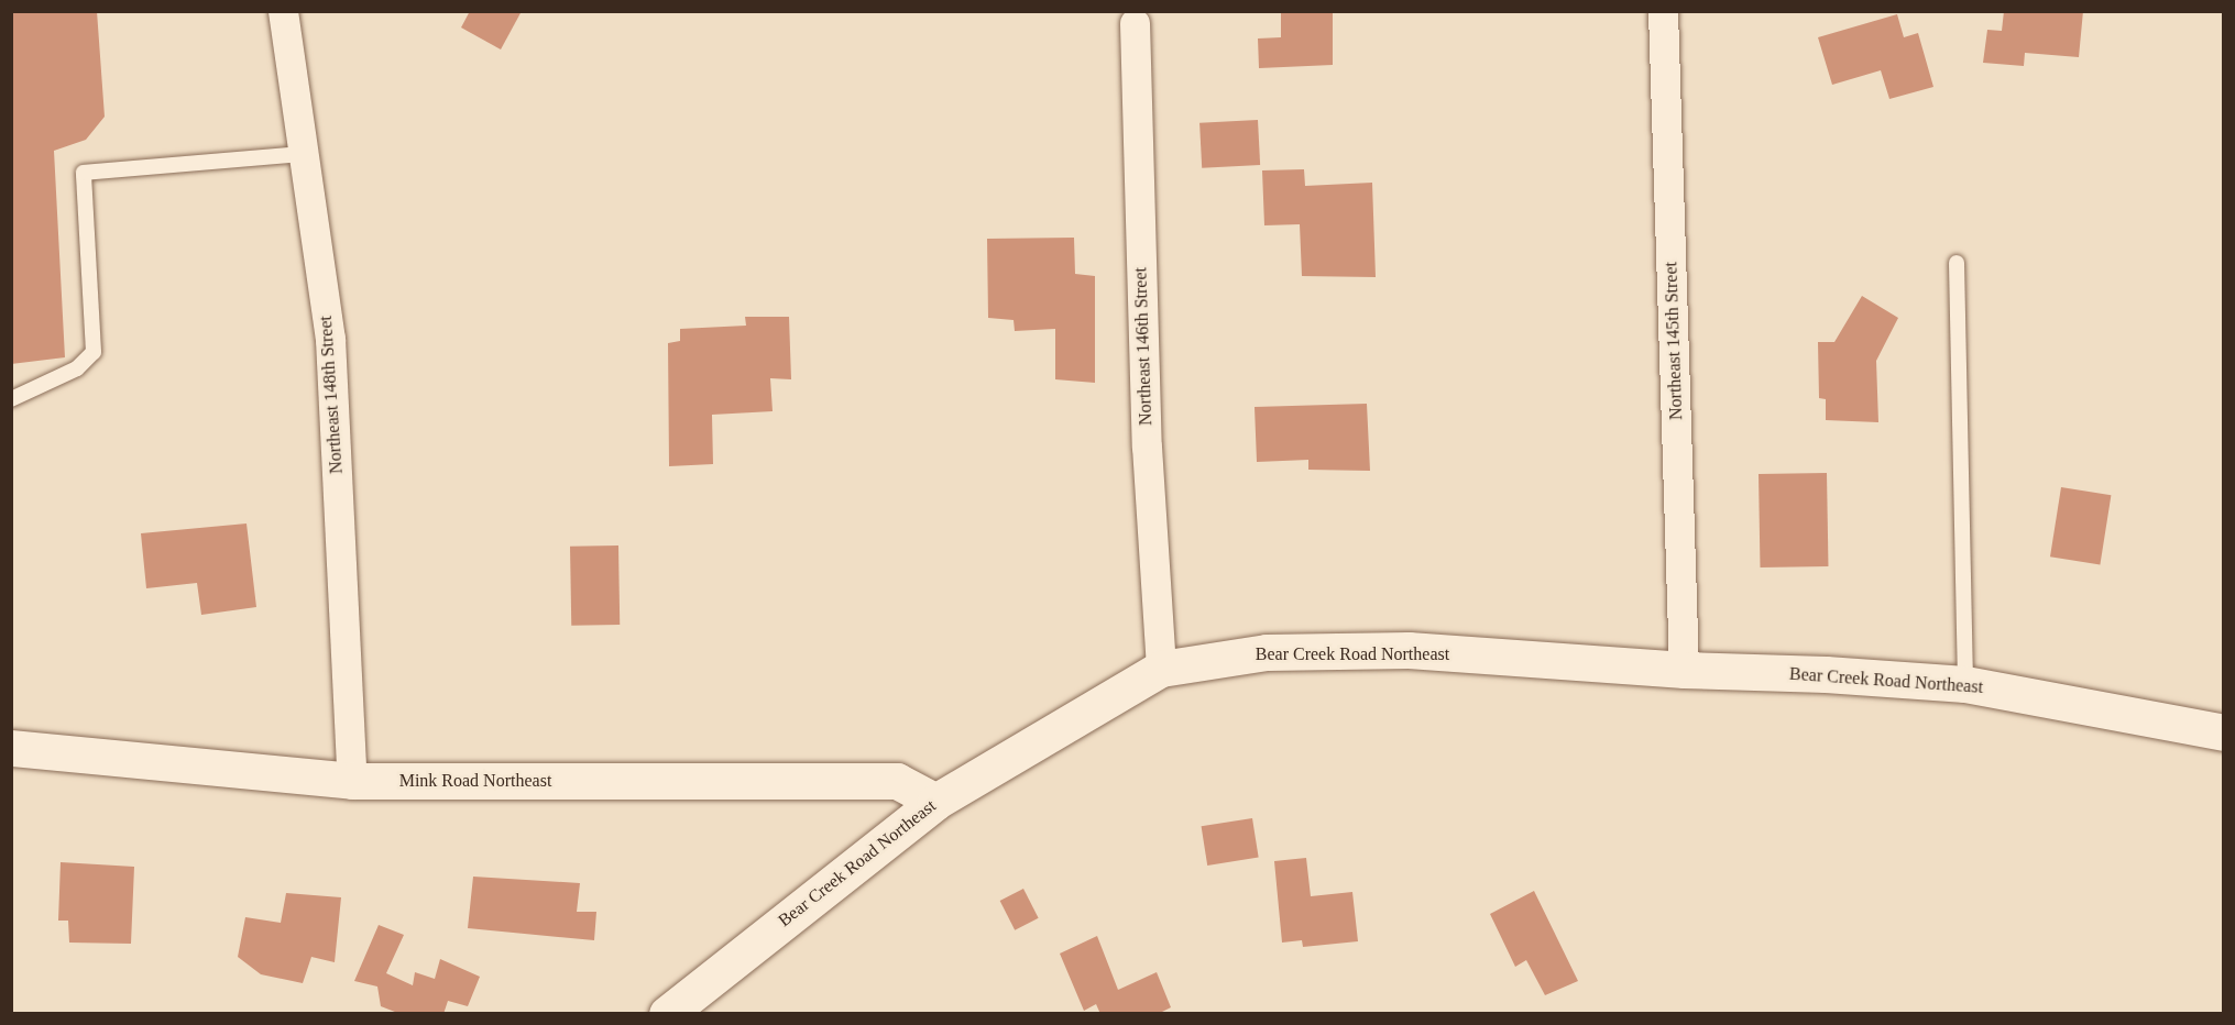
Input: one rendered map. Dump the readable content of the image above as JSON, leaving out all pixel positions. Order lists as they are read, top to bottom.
{
  "streets": {
    "street": [
      "Northeast 145th Street",
      "Northeast 146th Street",
      "Northeast 148th Street",
      "Bear Creek Road Northeast",
      "Mink Road Northeast"
    ]
  },
  "crossings": [
    ["Northeast 145th Street", "Bear Creek Road Northeast"],
    ["Northeast 146th Street", "Bear Creek Road Northeast"],
    ["Northeast 148th Street", "Mink Road Northeast"],
    ["Bear Creek Road Northeast", "Mink Road Northeast"]
  ]
}
